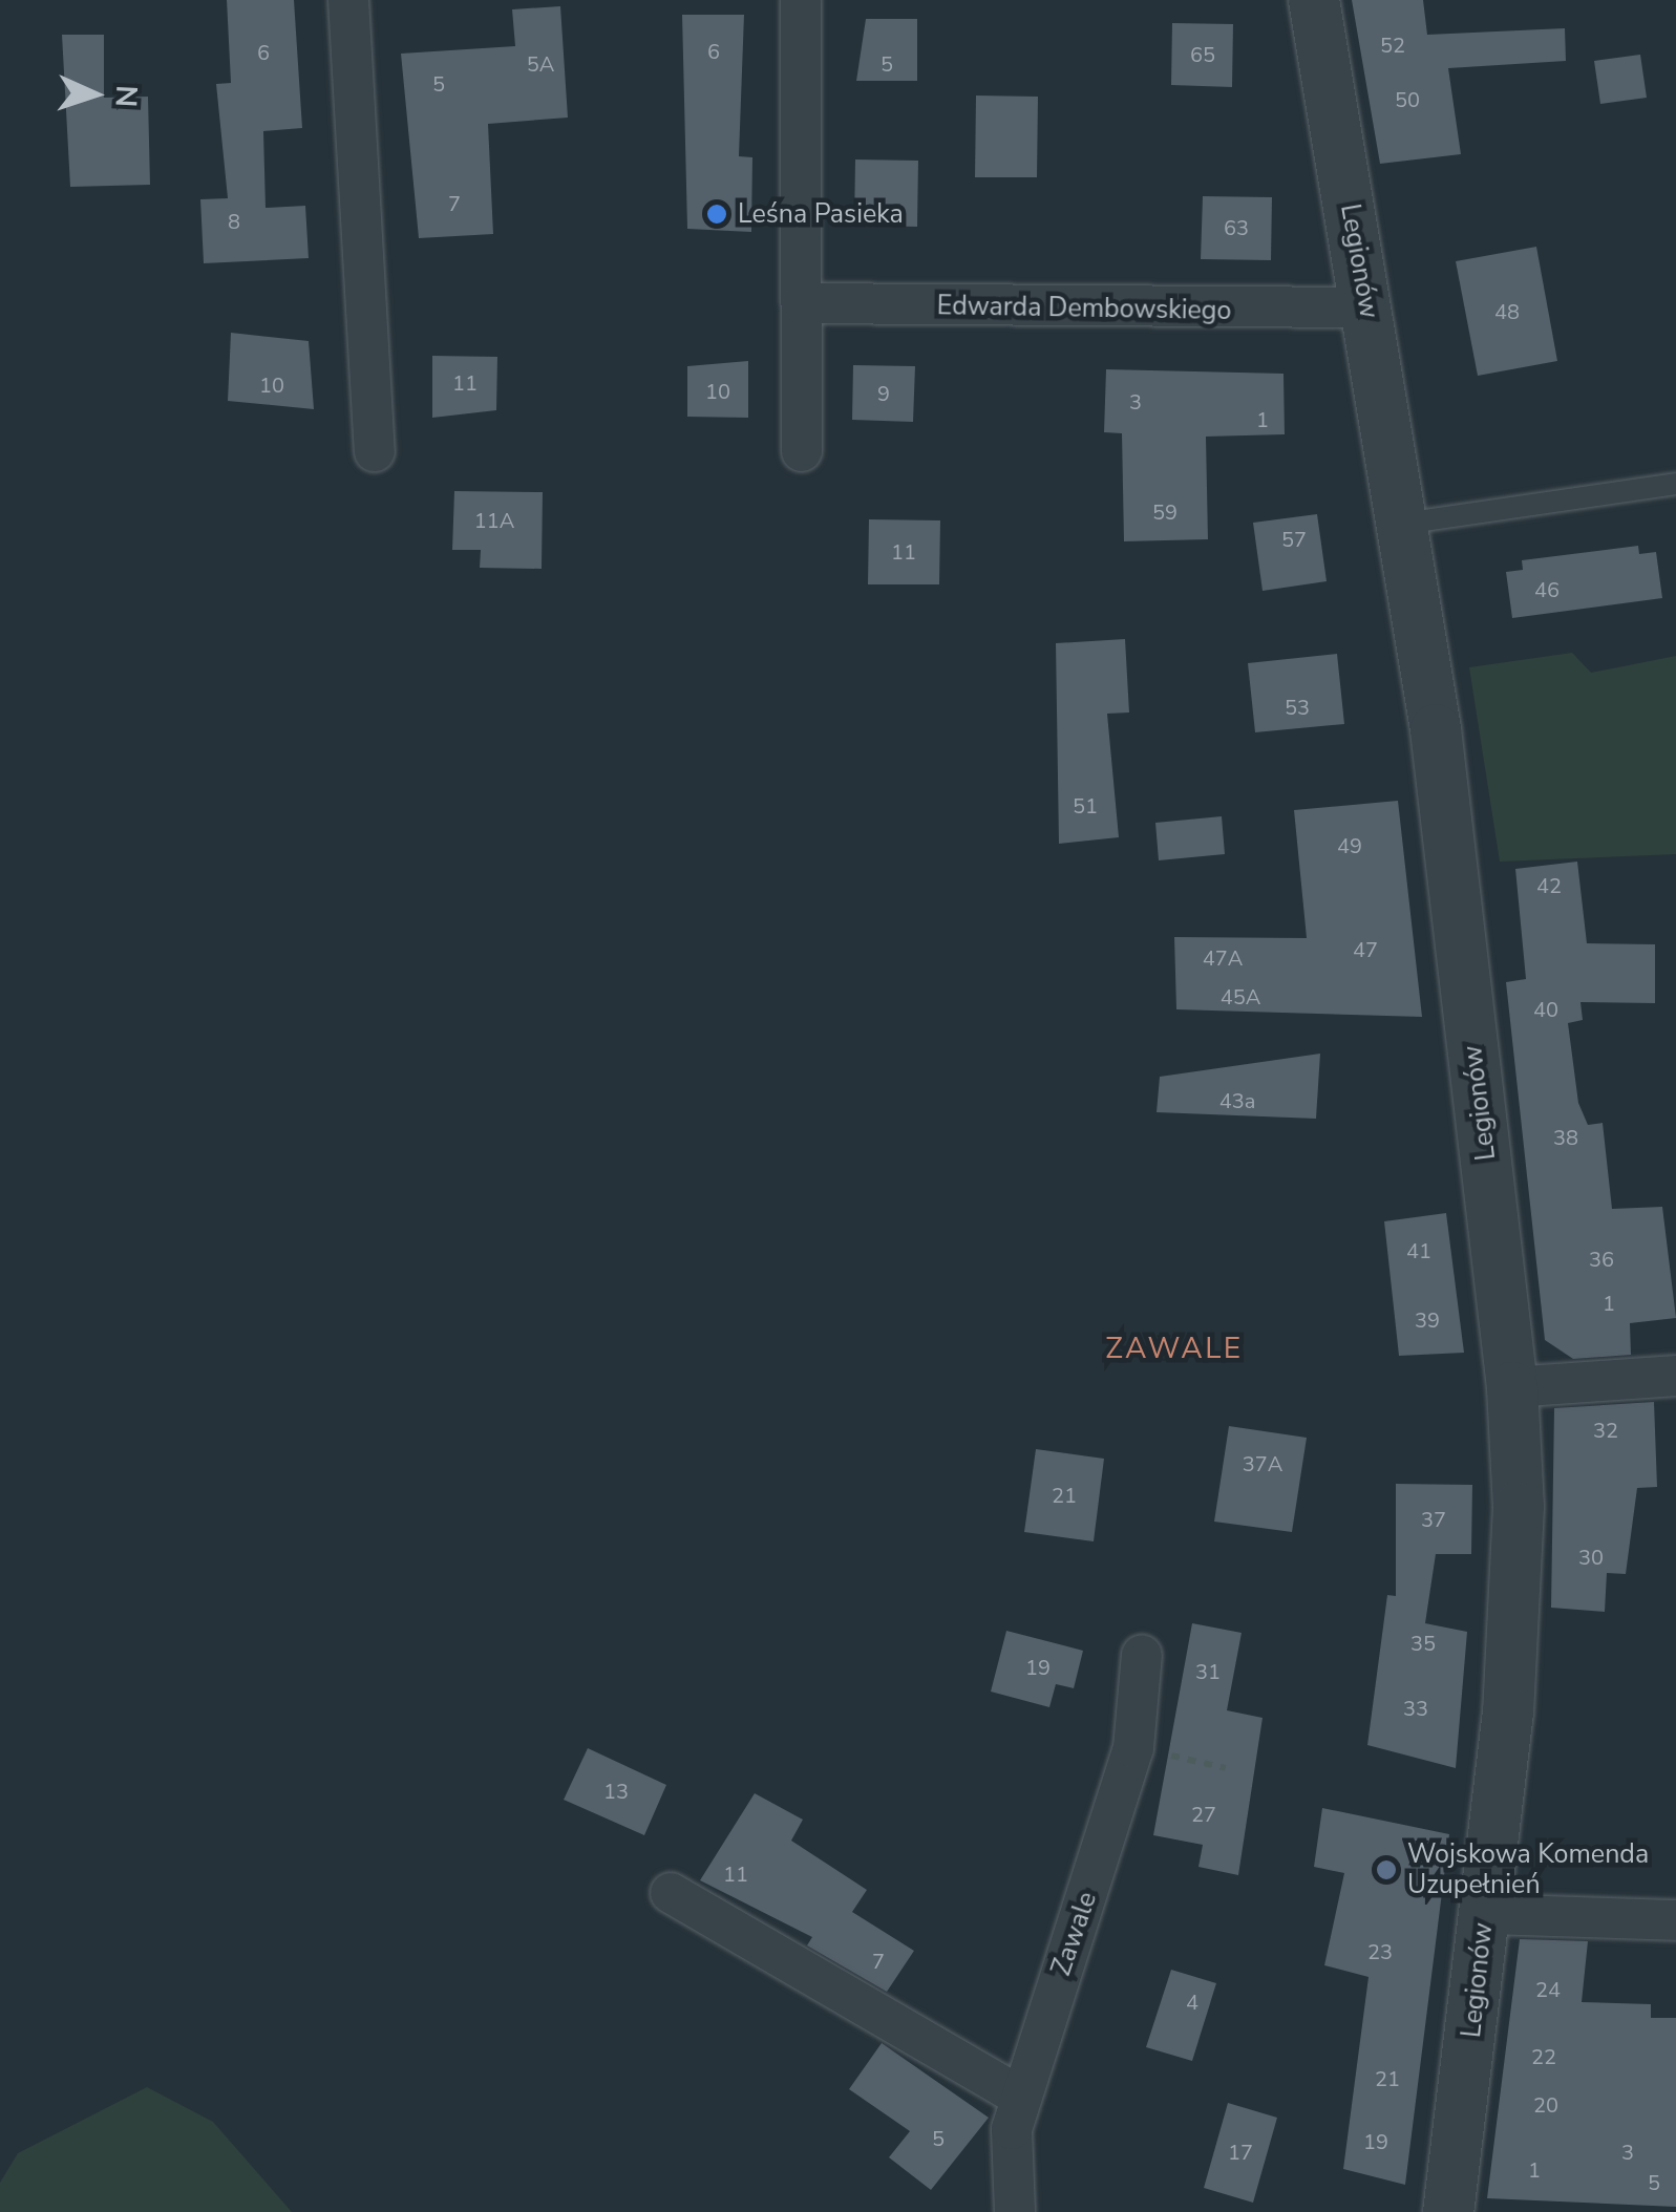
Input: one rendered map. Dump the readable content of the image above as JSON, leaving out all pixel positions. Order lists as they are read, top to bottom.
{
  "streets": {
    "street": ["Legionów", "Edwarda Dembowskiego", "Zawale"]
  },
  "crossings": [
    ["Legionów", "Edwarda Dembowskiego"]
  ],
  "districts": ["ZAWALE"],
  "places": ["Leśna Pasieka", "Wojskowa Komenda Uzupełnień"],
  "house_numbers": [
    "52",
    "6",
    "6",
    "65",
    "5A",
    "5",
    "5",
    "50",
    "7",
    "8",
    "63",
    "48",
    "11",
    "10",
    "10",
    "9",
    "3",
    "1",
    "59",
    "11A",
    "57",
    "11",
    "46",
    "53",
    "51",
    "49",
    "42",
    "47",
    "47A",
    "45A",
    "40",
    "43a",
    "38",
    "41",
    "36",
    "1",
    "39",
    "32",
    "37A",
    "21",
    "37",
    "30",
    "35",
    "19",
    "31",
    "33",
    "13",
    "27",
    "11",
    "23",
    "7",
    "24",
    "4",
    "22",
    "21",
    "20",
    "5",
    "19",
    "17",
    "3",
    "1",
    "5"
  ],
  "north": "right"
}
